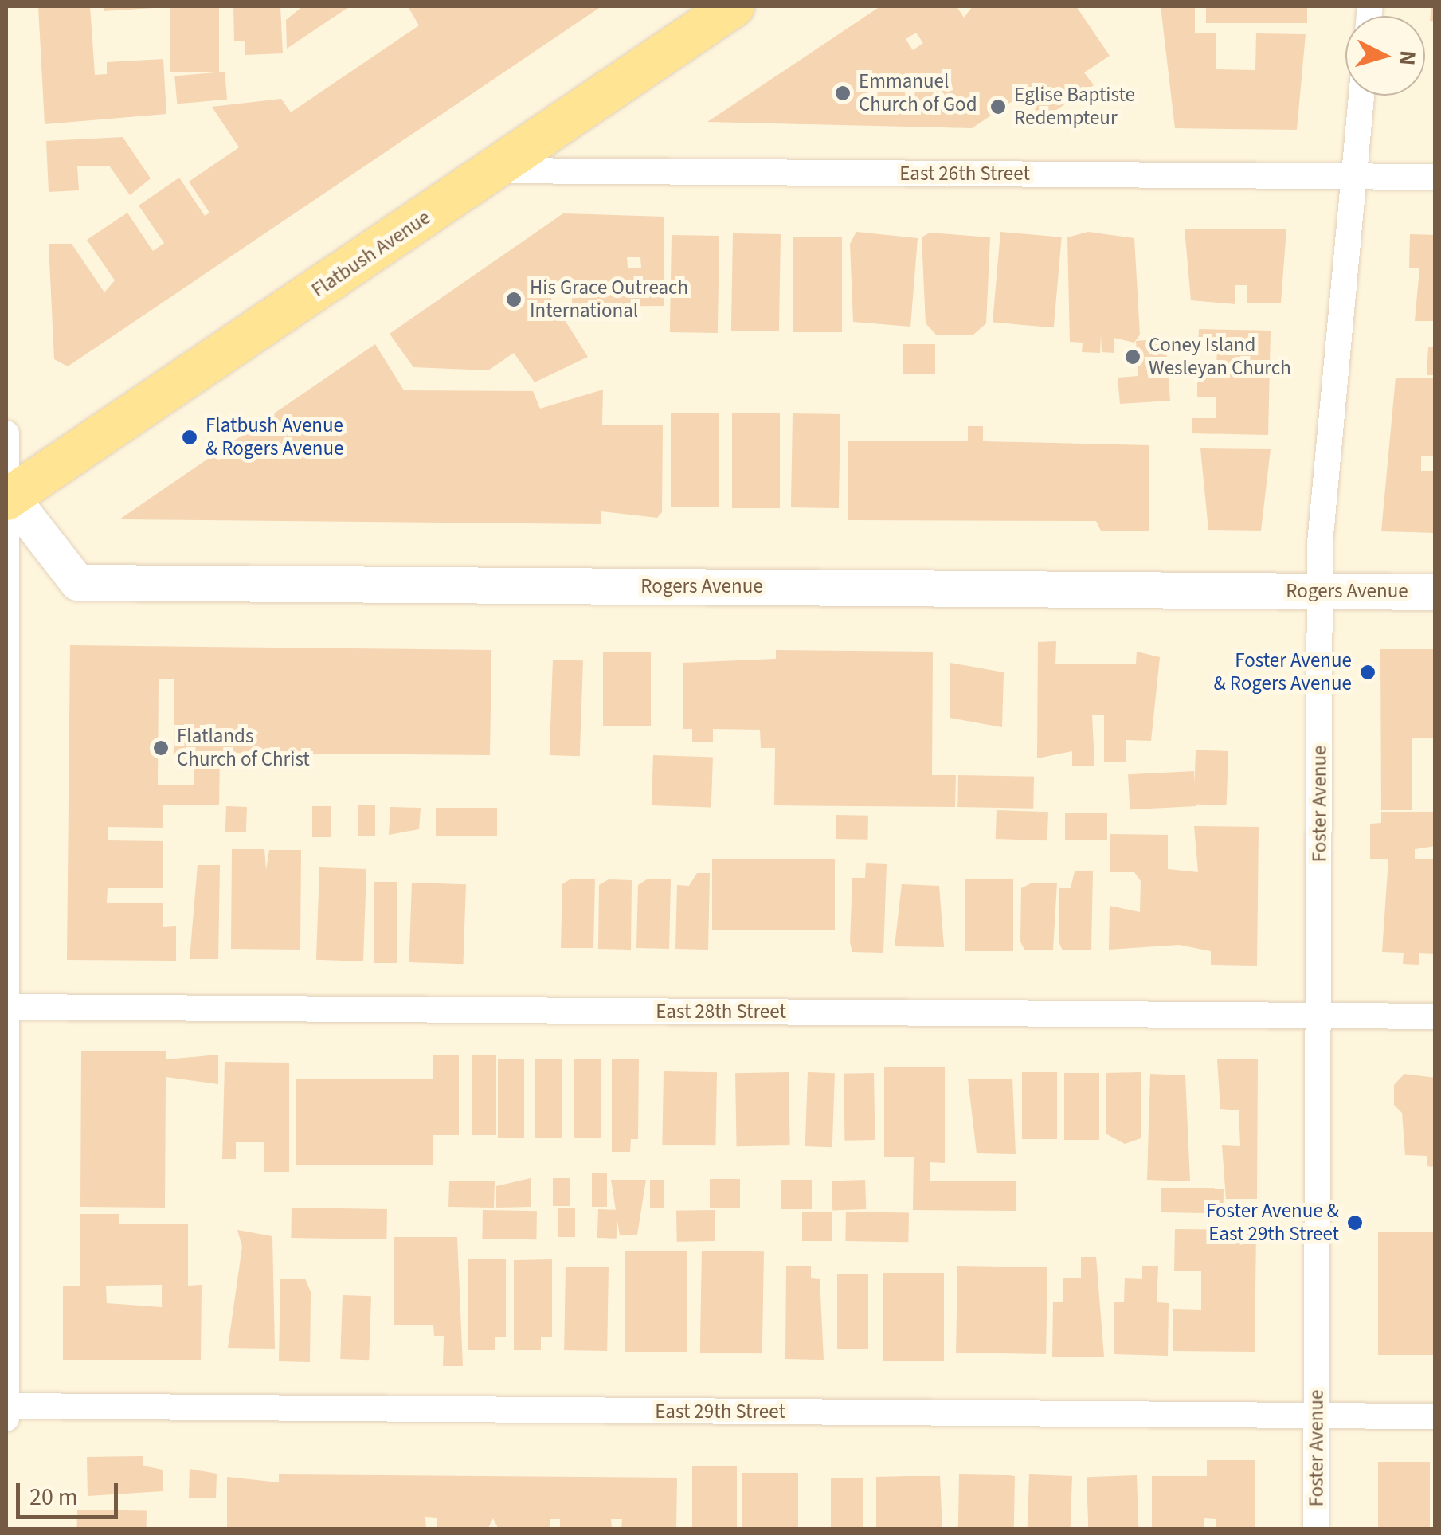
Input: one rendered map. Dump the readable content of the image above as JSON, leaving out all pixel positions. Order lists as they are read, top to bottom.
{
  "streets": {
    "main road": ["Flatbush Avenue", "Rogers Avenue"],
    "street": [
      "East 26th Street",
      "Foster Avenue",
      "East 28th Street",
      "East 29th Street"
    ]
  },
  "crossings": [
    ["East 26th Street", "Flatbush Avenue"],
    ["East 26th Street", "Foster Avenue"],
    ["Flatbush Avenue", "Rogers Avenue"],
    ["Rogers Avenue", "Foster Avenue"],
    ["Foster Avenue", "East 28th Street"],
    ["Foster Avenue", "East 29th Street"]
  ],
  "places": [
    "Emmanuel Church of God",
    "Eglise Baptiste Redempteur",
    "His Grace Outreach International",
    "Coney Island Wesleyan Church",
    "Flatbush Avenue & Rogers Avenue",
    "Foster Avenue & Rogers Avenue",
    "Flatlands Church of Christ",
    "Foster Avenue & East 29th Street"
  ],
  "scale_bar": "20 m",
  "north": "right"
}
